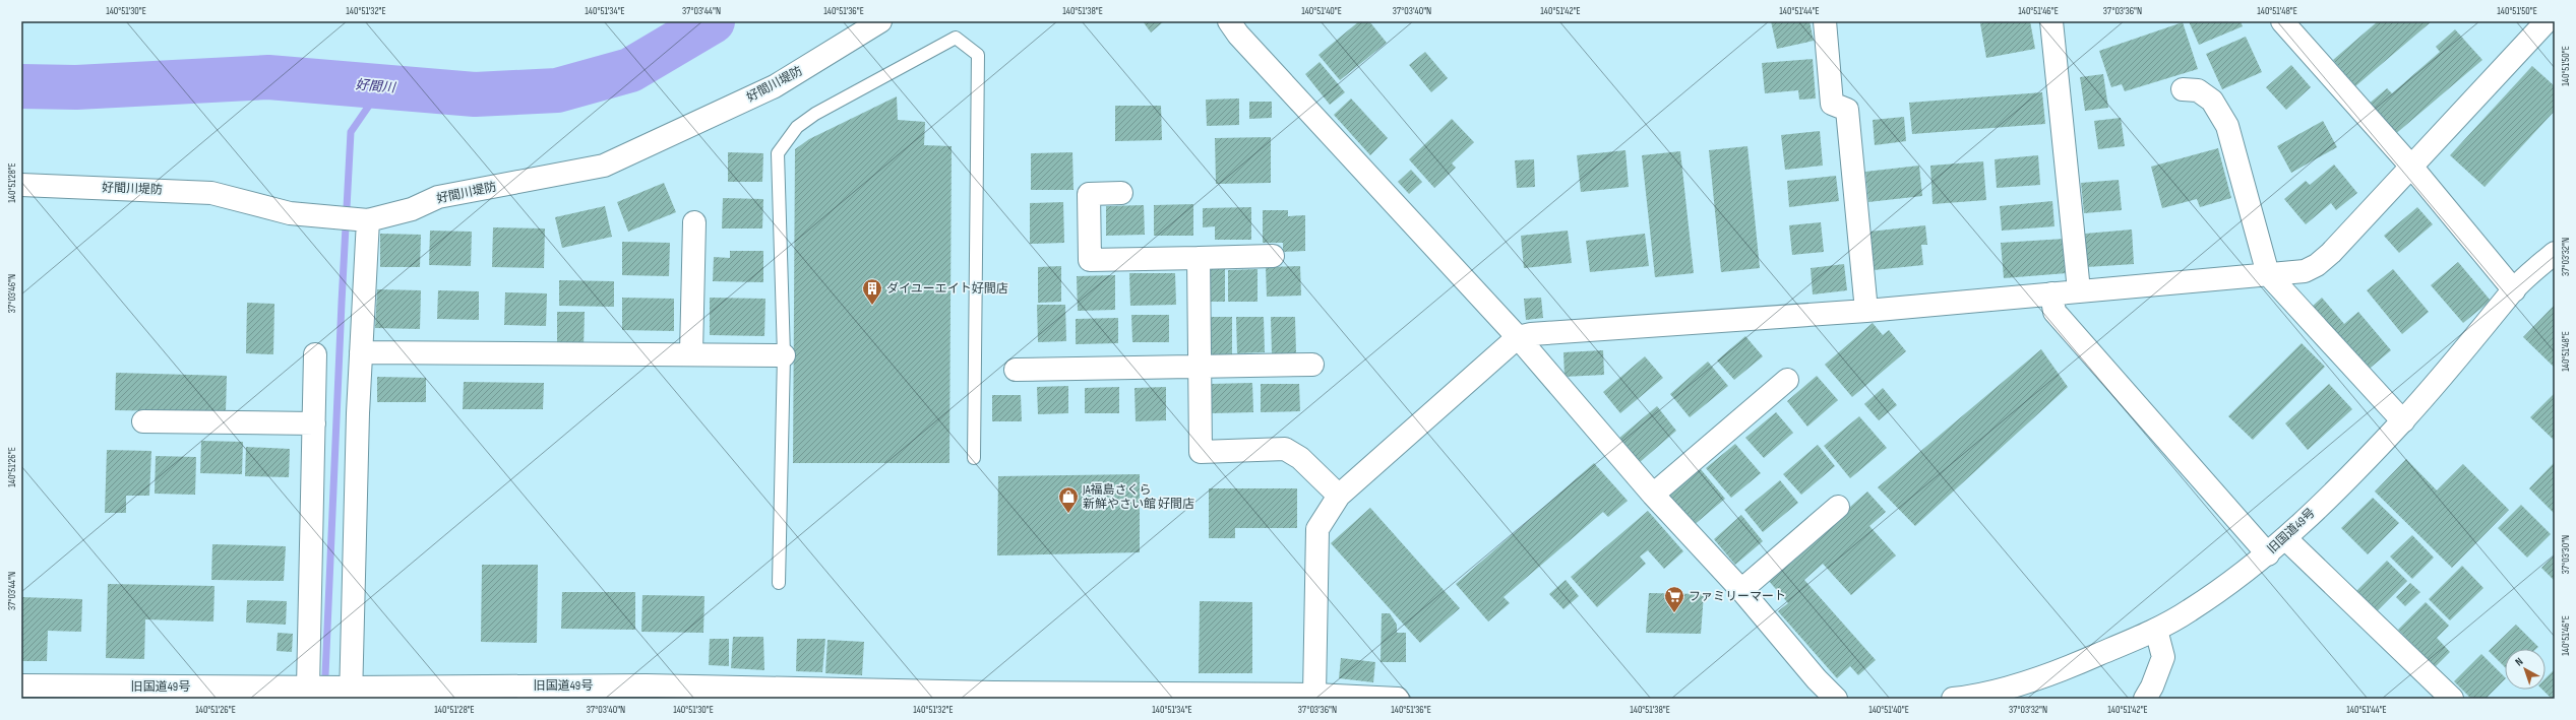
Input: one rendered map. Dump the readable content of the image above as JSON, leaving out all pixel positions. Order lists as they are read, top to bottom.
{
  "streets": {
    "street": ["好間川堤防", "旧国道49号"]
  },
  "water": ["好間川"],
  "places": {
    "building": ["ダイユーエイト好間店"],
    "shop": ["JA福島さくら 新鮮やさい館 好間店"],
    "supermarket": ["ファミリーマート"]
  },
  "north": "top left",
  "coordinates": [
    "140°51'30\"E",
    "140°51'32\"E",
    "140°51'34\"E",
    "37°03'44\"N",
    "140°51'36\"E",
    "140°51'38\"E",
    "140°51'40\"E",
    "37°03'40\"N",
    "140°51'42\"E",
    "140°51'44\"E",
    "140°51'46\"E",
    "37°03'36\"N",
    "140°51'48\"E",
    "140°51'50\"E",
    "140°51'28\"E",
    "37°03'32\"N",
    "37°03'46\"N",
    "140°51'26\"E",
    "37°03'30\"N"
  ]
}
